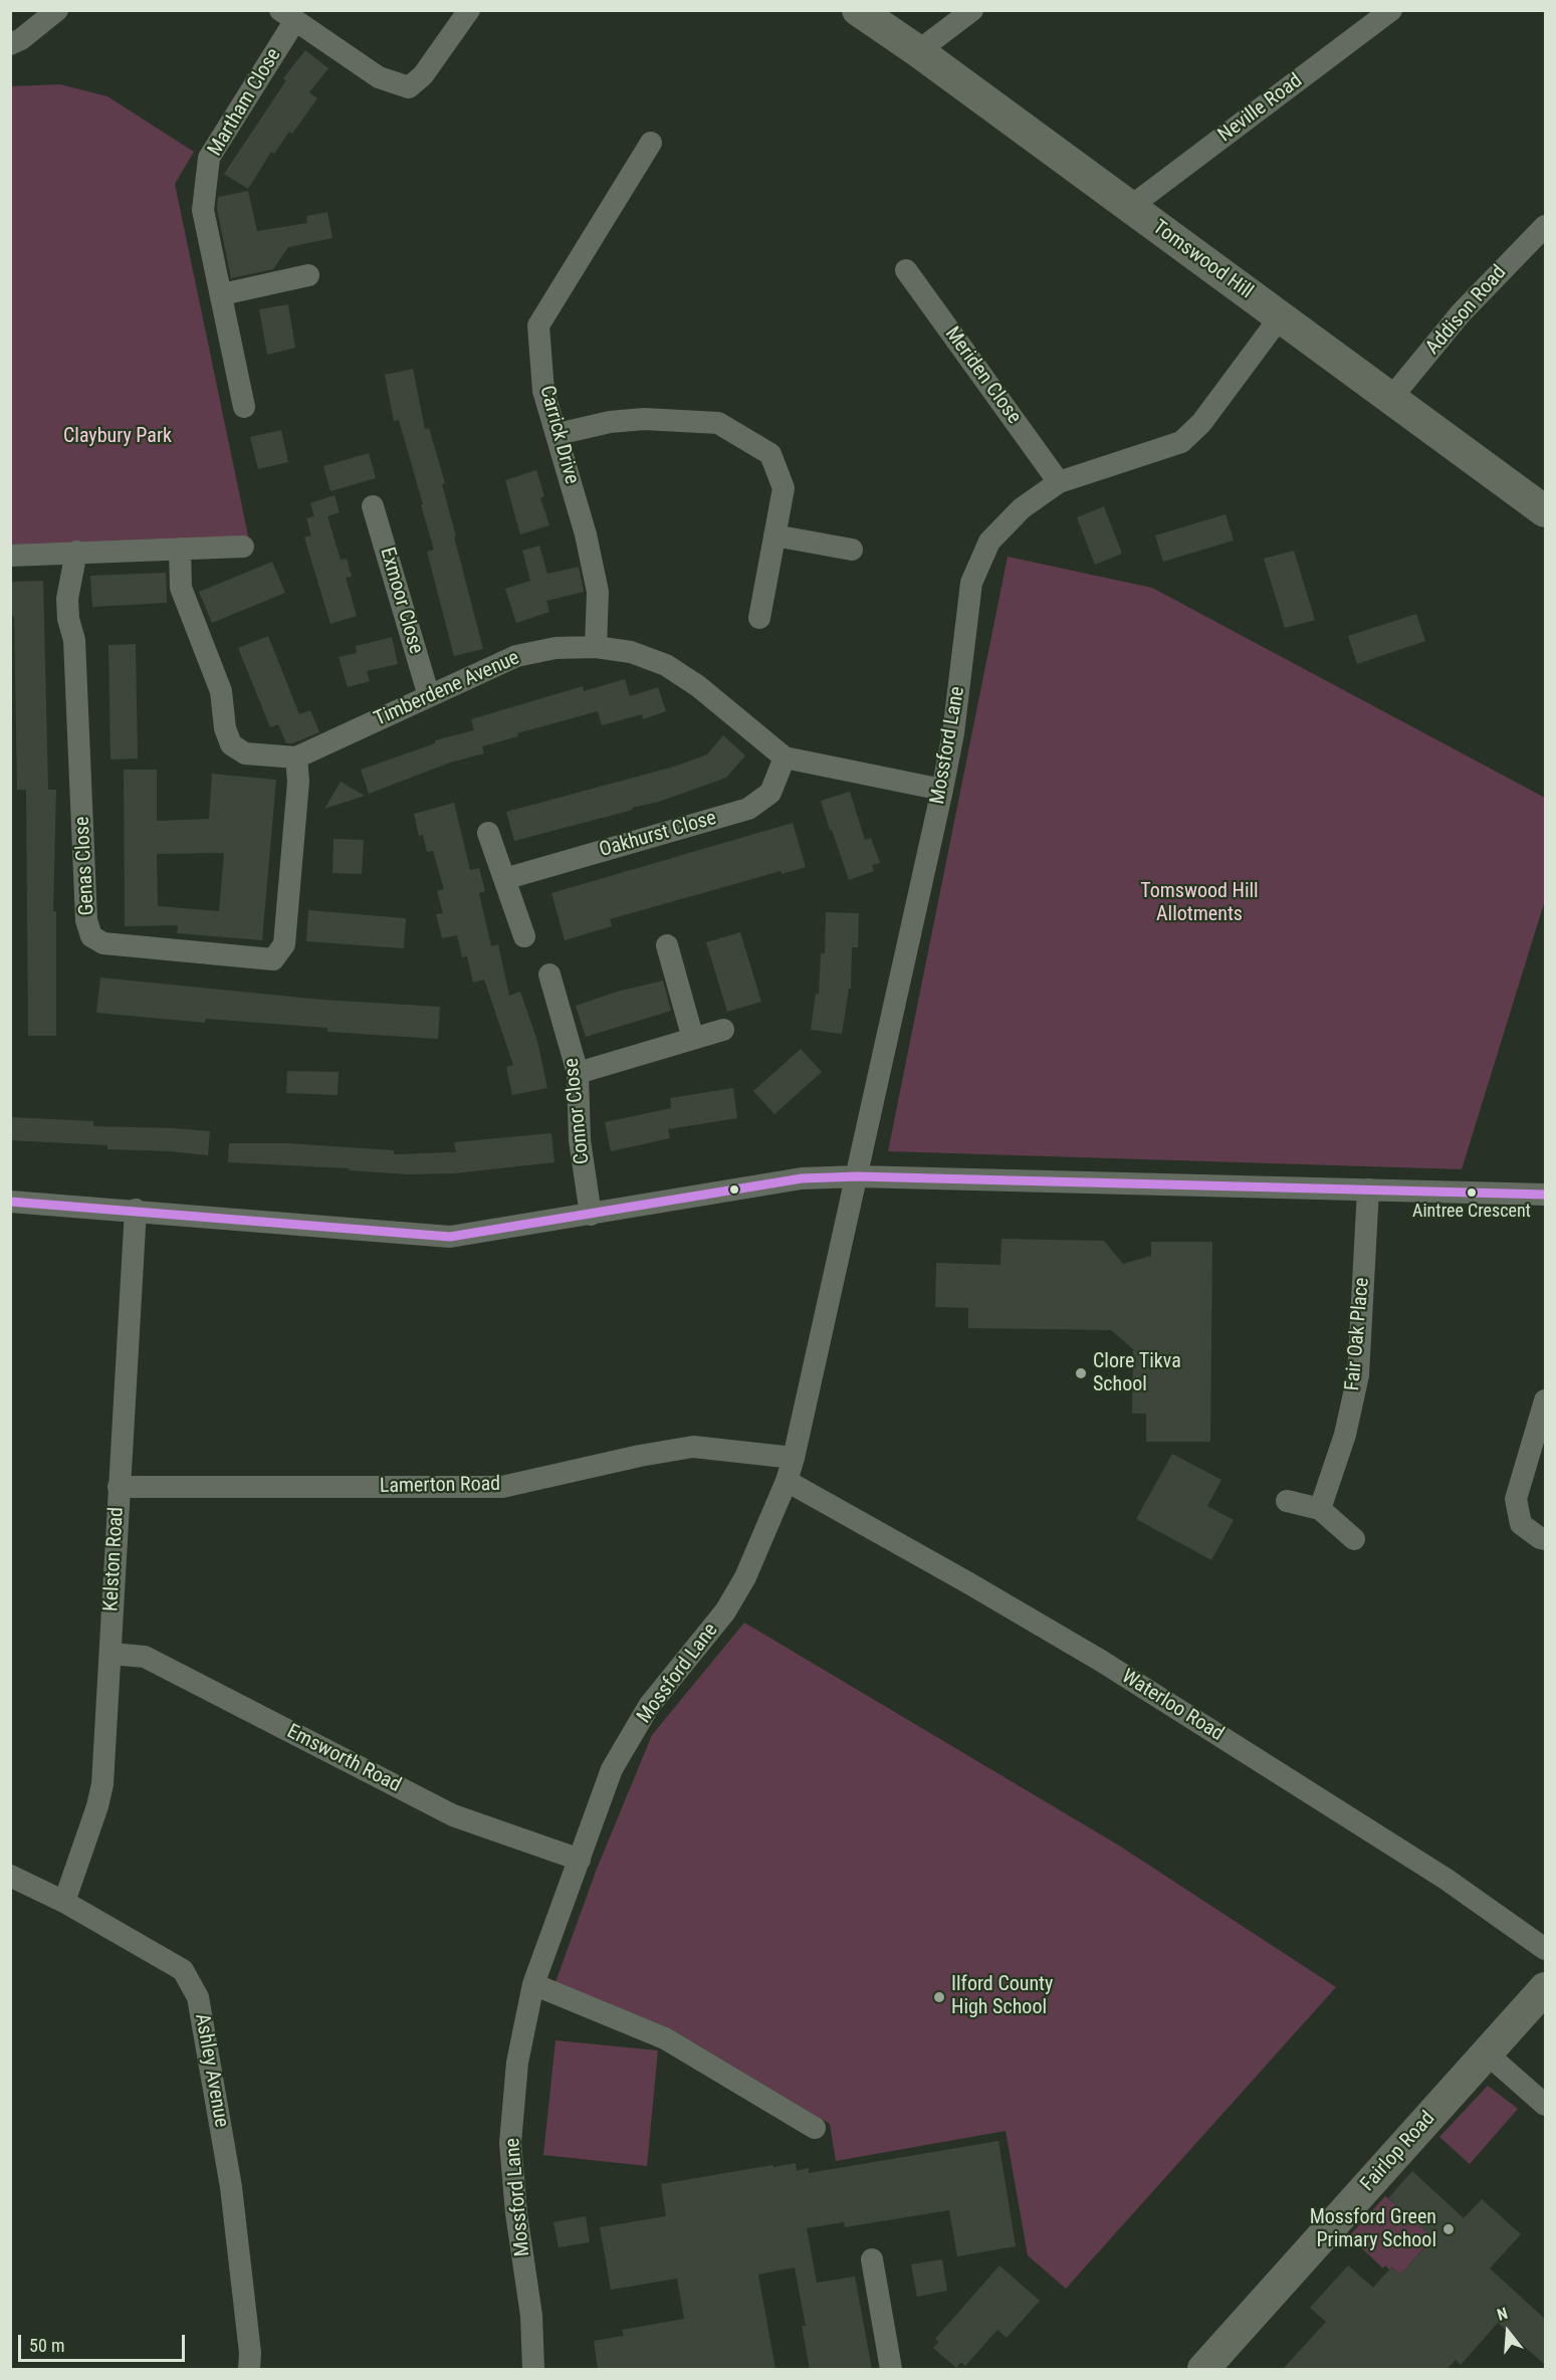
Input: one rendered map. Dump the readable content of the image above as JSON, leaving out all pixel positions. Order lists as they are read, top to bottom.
{
  "streets": {
    "street": [
      "Martham Close",
      "Neville Road",
      "Tomswood Hill",
      "Addison Road",
      "Meriden Close",
      "Carrick Drive",
      "Exmoor Close",
      "Timberdene Avenue",
      "Mossford Lane",
      "Oakhurst Close",
      "Genas Close",
      "Connor Close",
      "Fair Oak Place",
      "Lamerton Road",
      "Kelston Road",
      "Waterloo Road",
      "Emsworth Road",
      "Ashley Avenue",
      "Fairlop Road"
    ]
  },
  "crossings": [
    ["Neville Road", "Tomswood Hill"],
    ["Tomswood Hill", "Addison Road"],
    ["Tomswood Hill", "Mossford Lane"],
    ["Meriden Close", "Mossford Lane"],
    ["Carrick Drive", "Timberdene Avenue"],
    ["Exmoor Close", "Timberdene Avenue"],
    ["Timberdene Avenue", "Mossford Lane"],
    ["Timberdene Avenue", "Oakhurst Close"],
    ["Timberdene Avenue", "Genas Close"],
    ["Mossford Lane", "Lamerton Road"],
    ["Mossford Lane", "Waterloo Road"],
    ["Mossford Lane", "Emsworth Road"],
    ["Lamerton Road", "Kelston Road"],
    ["Kelston Road", "Emsworth Road"],
    ["Kelston Road", "Ashley Avenue"]
  ],
  "parks": ["Claybury Park", "Tomswood Hill Allotments"],
  "places": [
    "Aintree Crescent",
    "Clore Tikva School",
    "Ilford County High School",
    "Mossford Green Primary School"
  ],
  "scale_bar": "50 m",
  "north": "top"
}
